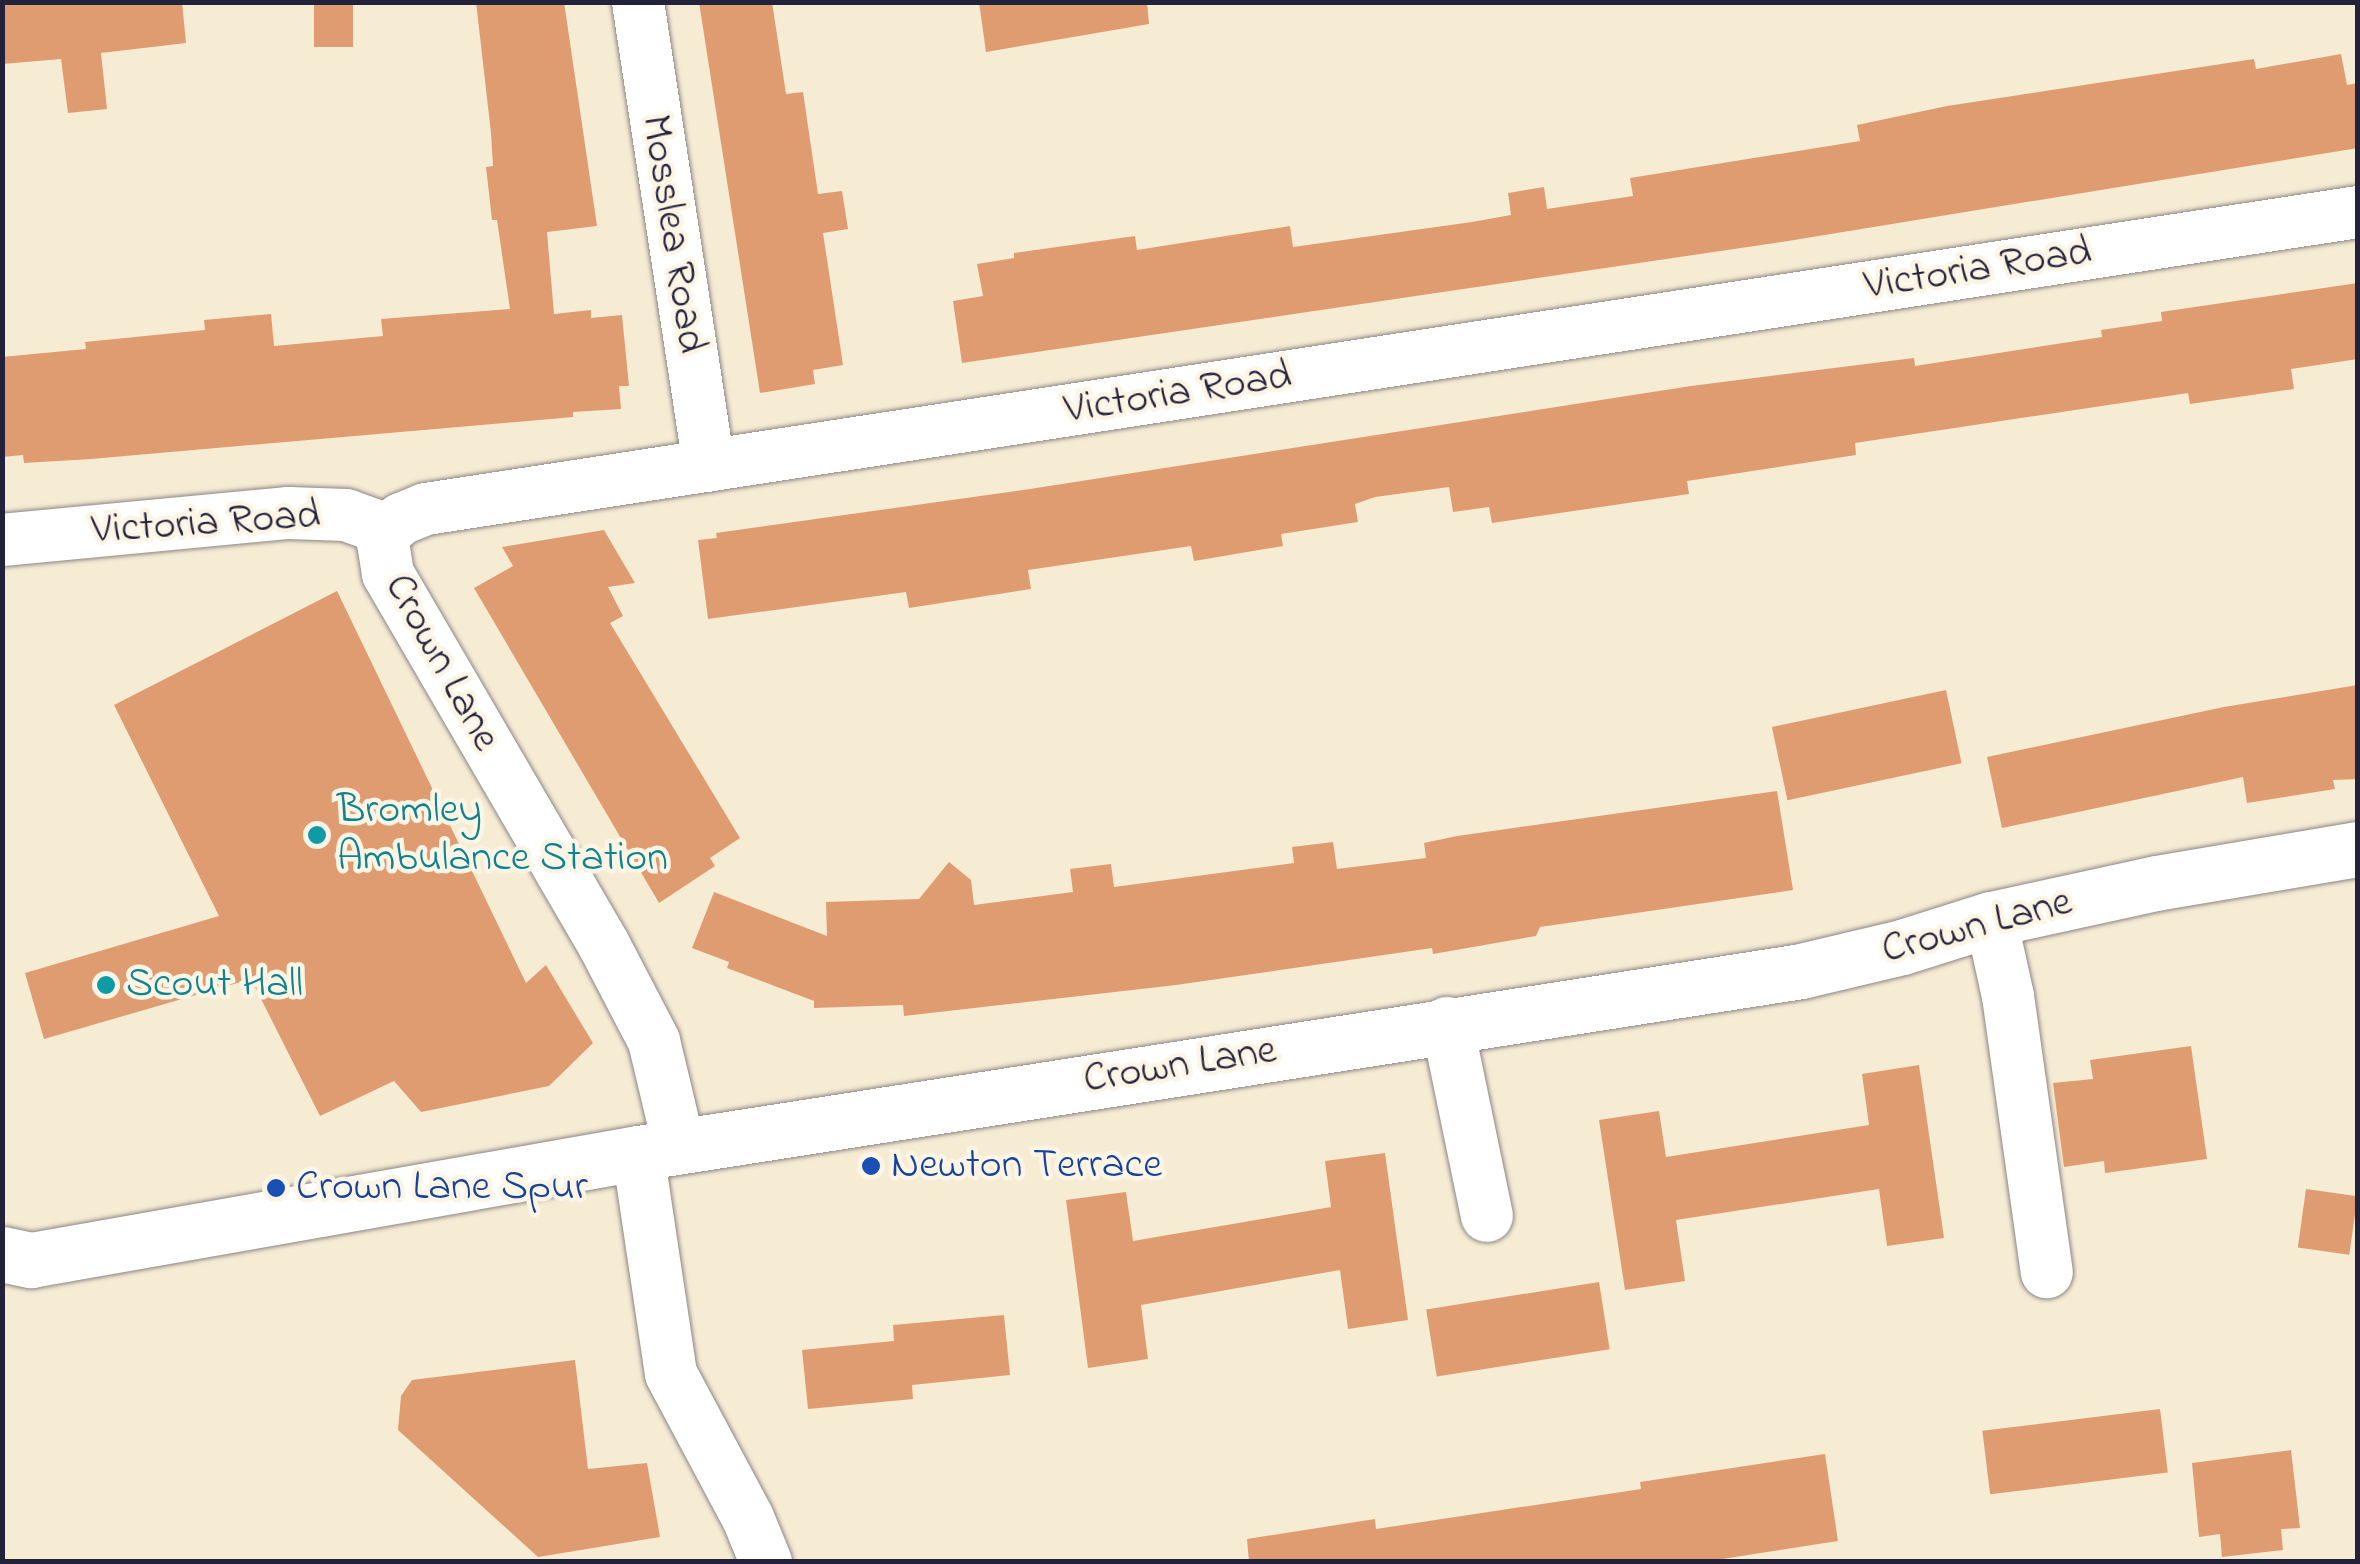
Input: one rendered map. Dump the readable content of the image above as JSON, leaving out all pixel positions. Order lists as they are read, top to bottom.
{
  "streets": {
    "street": ["Mosslea Road", "Victoria Road", "Crown Lane"]
  },
  "crossings": [
    ["Mosslea Road", "Victoria Road"],
    ["Victoria Road", "Crown Lane"]
  ],
  "places": [
    "Bromley Ambulance Station",
    "Scout Hall",
    "Newton Terrace",
    "Crown Lane Spur"
  ]
}
